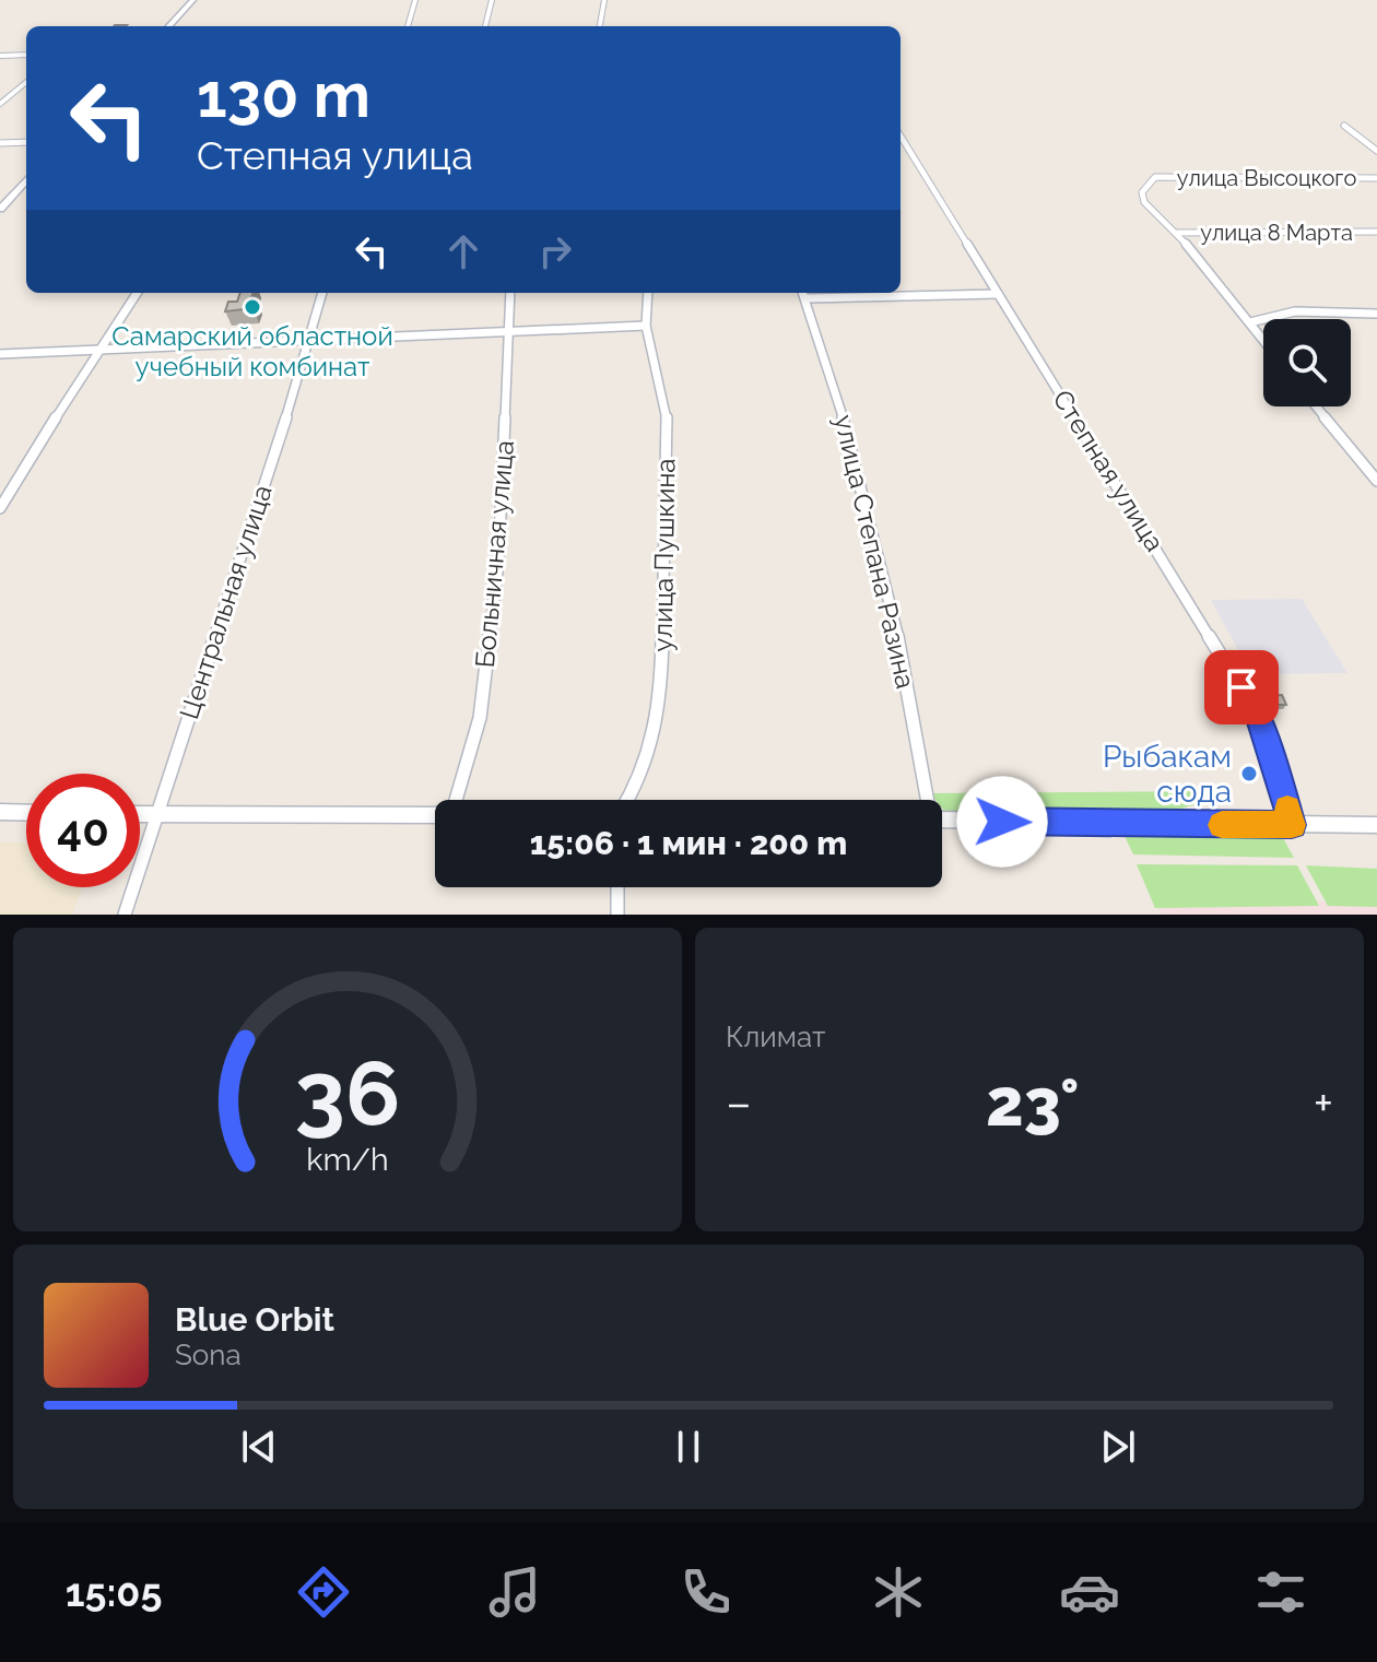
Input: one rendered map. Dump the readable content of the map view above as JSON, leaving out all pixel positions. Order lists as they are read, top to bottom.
{
  "streets": {
    "street": [
      "улица Высоцкого",
      "улица 8 Марта",
      "Степная улица",
      "улица Степана Разина",
      "Больничная улица",
      "улица Пушкина",
      "Центральная улица"
    ]
  },
  "crossings": [
    ["улица Высоцкого", "улица 8 Марта"]
  ],
  "places": ["Самарский областной учебный комбинат", "Рыбакам сюда"],
  "page": {
    "turn": ["130 m", "Степная улица"],
    "limit": "40",
    "trip": "15:06 · 1 мин · 200 m",
    "tile": "Климат",
    "heat": ["−", "23°", "+"],
    "song": ["Blue Orbit", "Sona"],
    "tabs": "15:05",
    "gauge": ["36", "km/h"]
  }
}
